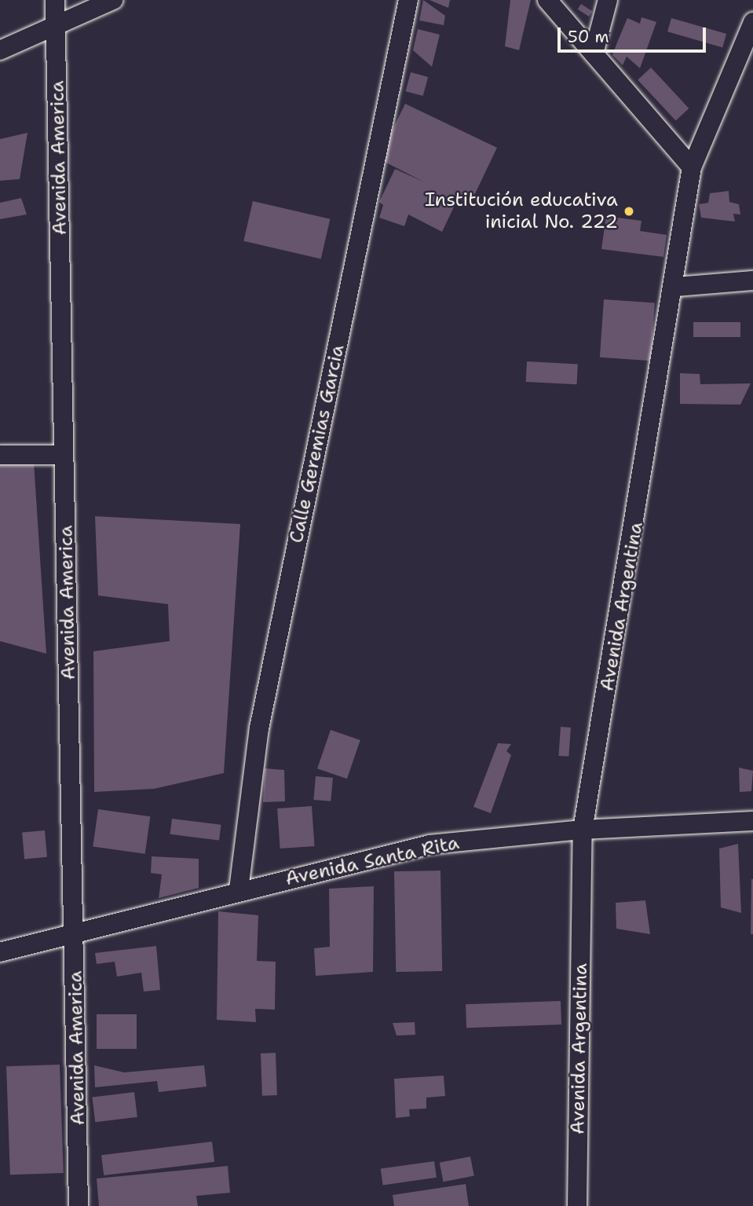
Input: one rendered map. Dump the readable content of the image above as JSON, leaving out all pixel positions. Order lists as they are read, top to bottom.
{
  "streets": {
    "street": [
      "Avenida America",
      "Calle Geremias Garcia",
      "Avenida Argentina",
      "Avenida Santa Rita"
    ]
  },
  "crossings": [
    ["Avenida America", "Avenida Santa Rita"],
    ["Calle Geremias Garcia", "Avenida Santa Rita"],
    ["Avenida Argentina", "Avenida Santa Rita"]
  ],
  "places": ["Institución educativa inicial No. 222"],
  "scale_bar": "50 m"
}
